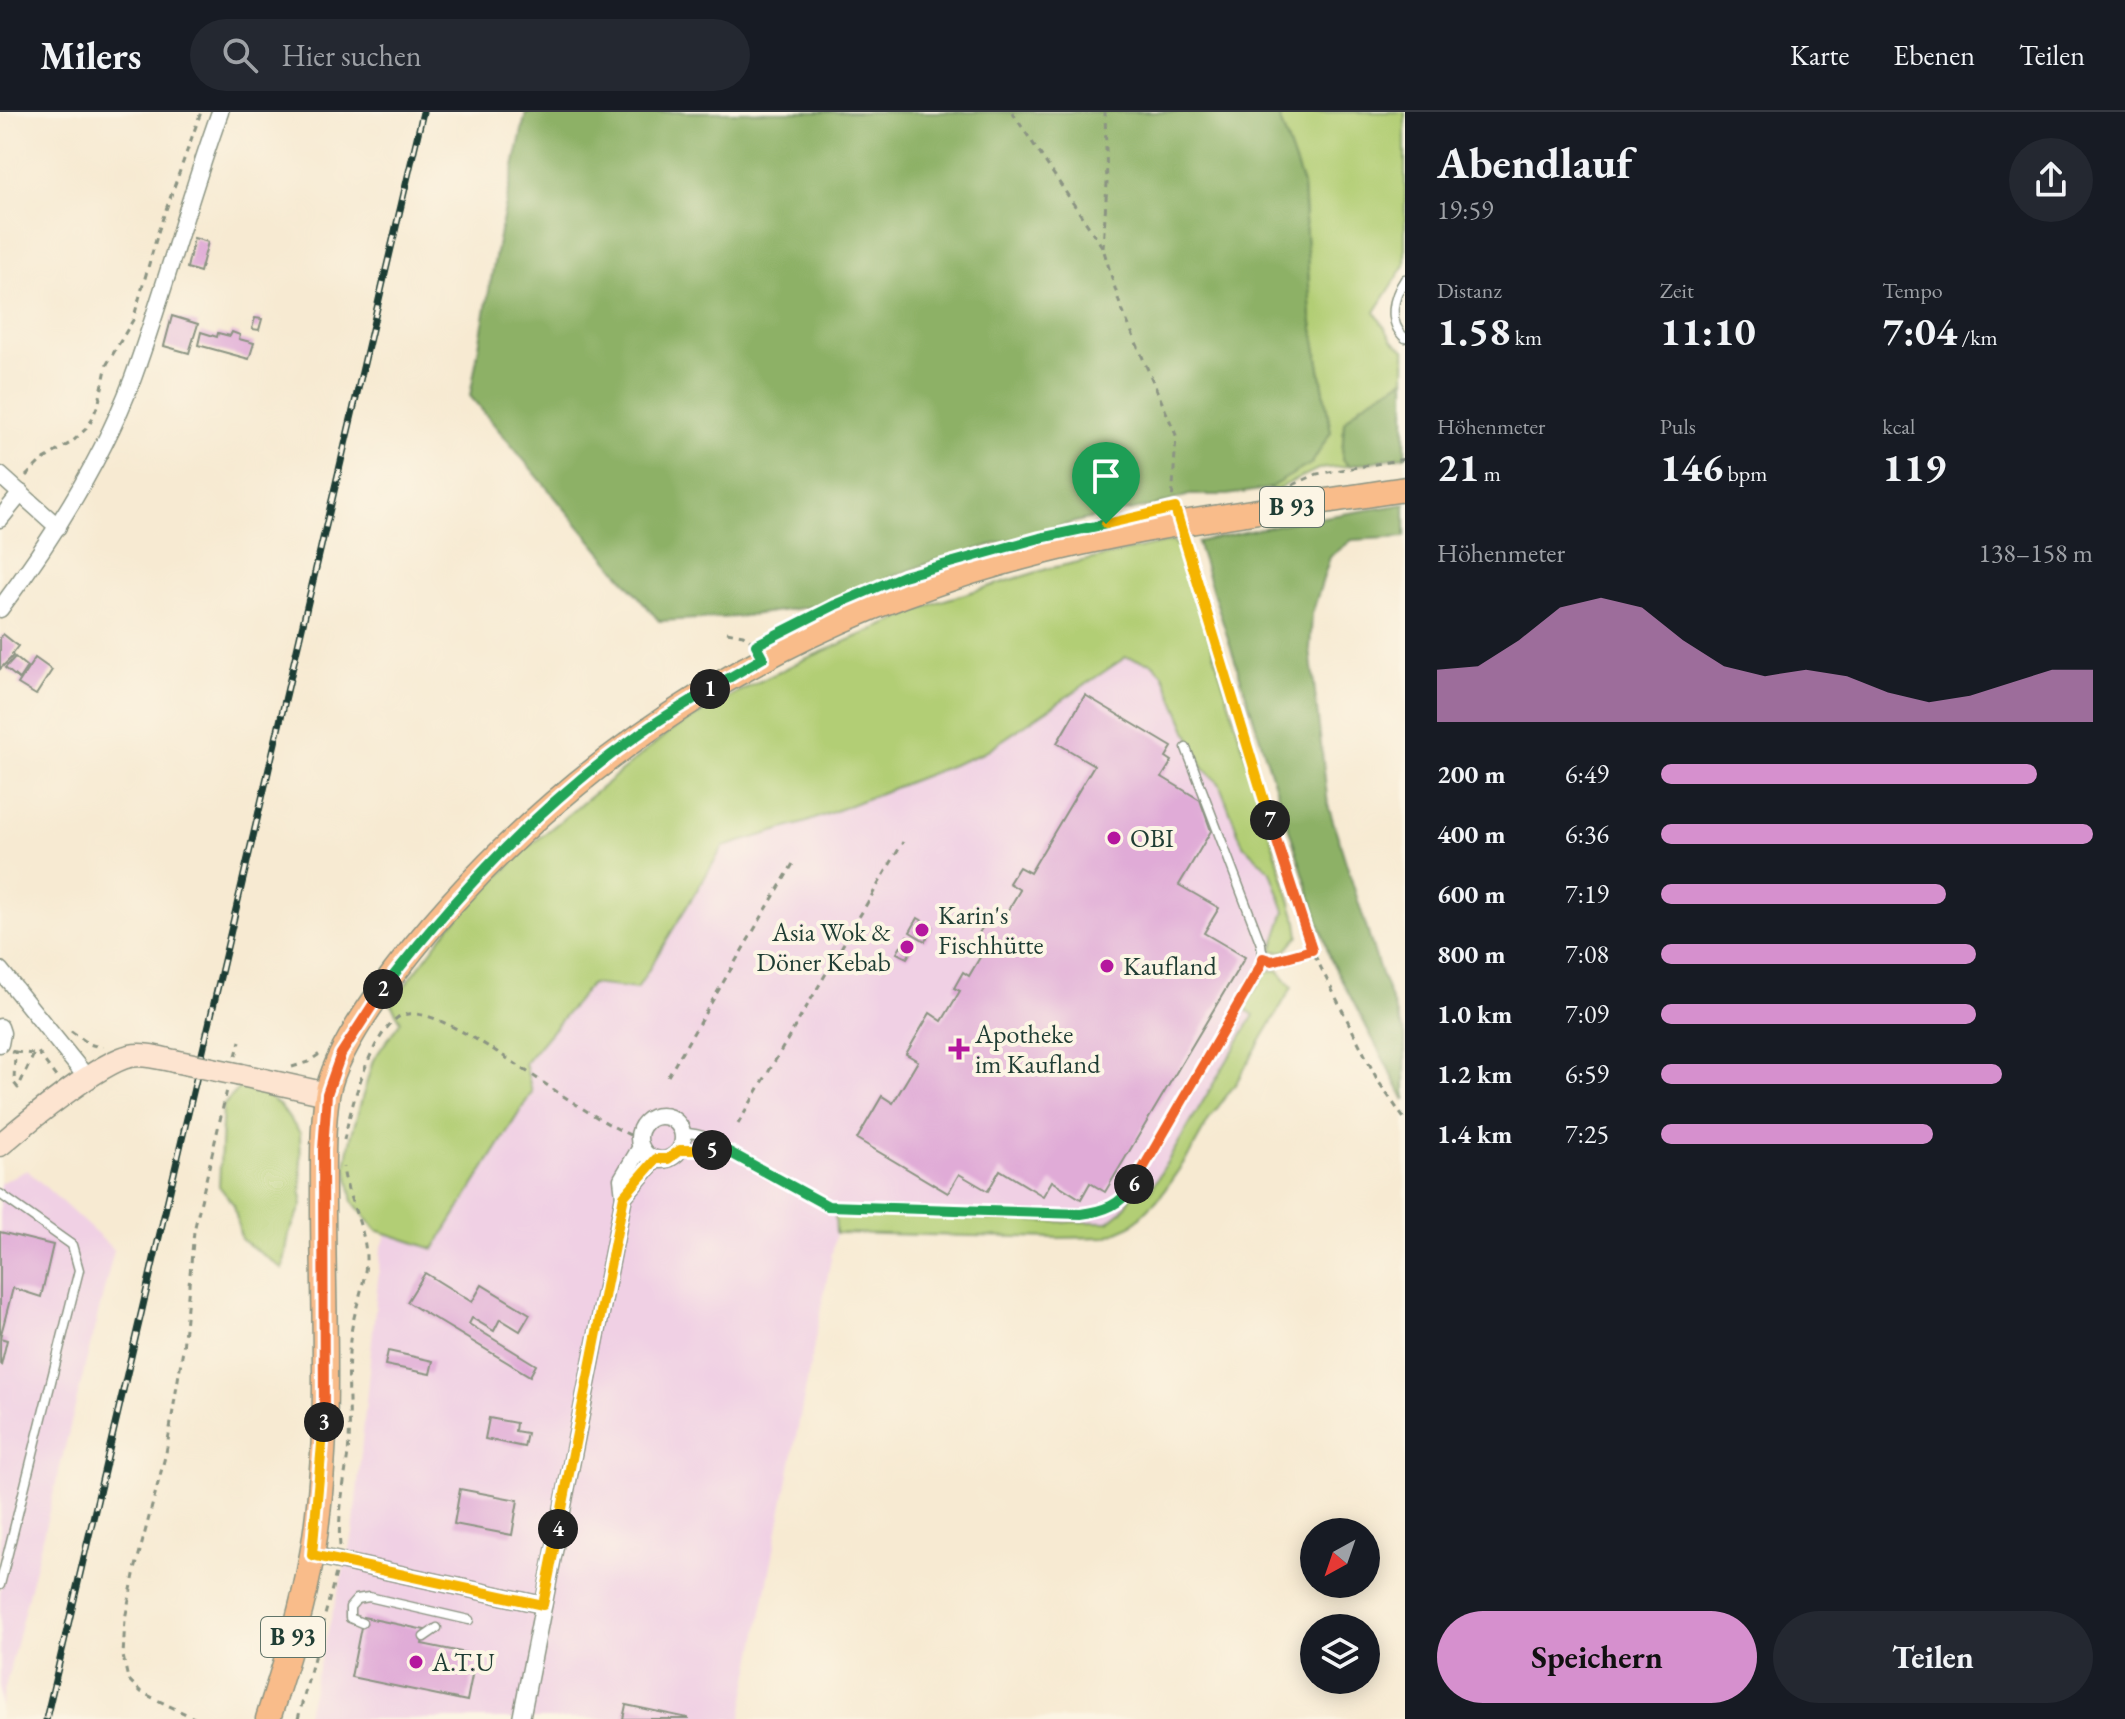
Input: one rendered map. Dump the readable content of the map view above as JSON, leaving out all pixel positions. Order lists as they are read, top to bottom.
{
  "streets": {
    "main road": ["B 93"]
  },
  "places": {
    "other": [
      "OBI",
      "Karin's Fischhütte",
      "Asia Wok & Döner Kebab",
      "Kaufland",
      "A.T.U"
    ],
    "health": ["Apotheke im Kaufland"]
  },
  "north": "bottom left",
  "page": {
    "header": "Milers",
    "search": "Hier suchen",
    "nav": ["Karte", "Ebenen", "Teilen"],
    "heading": ["Abendlauf", "19:59"],
    "stats": [
      ["Distanz", "1.58 km"],
      ["Zeit", "11:10"],
      ["Tempo", "7:04 /km"],
      ["Höhenmeter", "21 m"],
      ["Puls", "146 bpm"],
      ["kcal", "119"]
    ],
    "chart": ["Höhenmeter", "138–158 m"],
    "pins": [
      "1",
      "7",
      "2",
      "5",
      "6",
      "3",
      "4"
    ],
    "list": [
      {
        "name": "200 m",
        "note": "6:49"
      },
      {
        "name": "400 m",
        "note": "6:36"
      },
      {
        "name": "600 m",
        "note": "7:19"
      },
      {
        "name": "800 m",
        "note": "7:08"
      },
      {
        "name": "1.0 km",
        "note": "7:09"
      },
      {
        "name": "1.2 km",
        "note": "6:59"
      },
      {
        "name": "1.4 km",
        "note": "7:25"
      }
    ],
    "buttons": ["Speichern", "Teilen"]
  }
}
